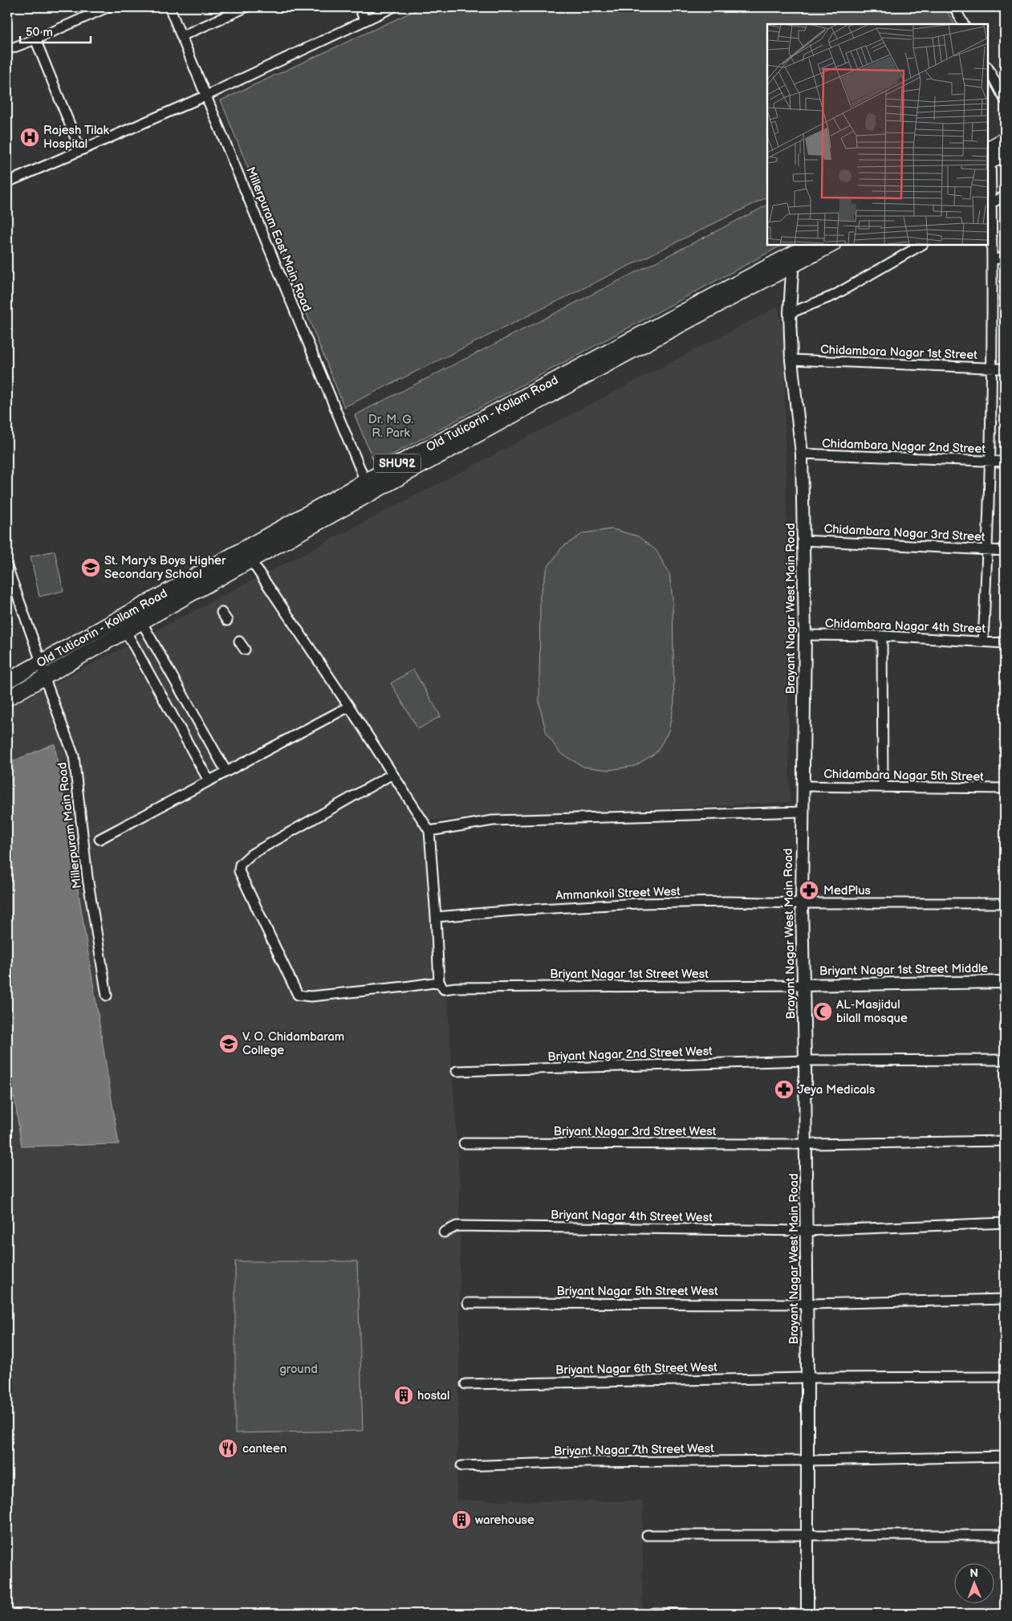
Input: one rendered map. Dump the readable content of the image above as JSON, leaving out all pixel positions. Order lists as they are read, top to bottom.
{
  "streets": {
    "main road": ["Old Tuticorin - Kollam Road", "SHU92"],
    "street": [
      "Millerpuram East Main Road",
      "Chidambara Nagar 1st Street",
      "Chidambara Nagar 2nd Street",
      "Chidambara Nagar 3rd Street",
      "Brayant Nagar West Main Road",
      "Chidambara Nagar 4th Street",
      "Chidambara Nagar 5th Street",
      "Millerpuram Main Road",
      "Ammankoil Street West",
      "Briyant Nagar 1st Street Middle",
      "Briyant Nagar 1st Street West",
      "Briyant Nagar 2nd Street West",
      "Briyant Nagar 3rd Street West",
      "Briyant Nagar 4th Street West",
      "Briyant Nagar 5th Street West",
      "Briyant Nagar 6th Street West",
      "Briyant Nagar 7th Street West"
    ]
  },
  "crossings": [
    ["Millerpuram East Main Road", "Old Tuticorin - Kollam Road"],
    ["Chidambara Nagar 1st Street", "Brayant Nagar West Main Road"],
    ["Old Tuticorin - Kollam Road", "Brayant Nagar West Main Road"],
    ["Old Tuticorin - Kollam Road", "Millerpuram Main Road"],
    ["Chidambara Nagar 2nd Street", "Brayant Nagar West Main Road"],
    ["Chidambara Nagar 3rd Street", "Brayant Nagar West Main Road"],
    ["Brayant Nagar West Main Road", "Chidambara Nagar 4th Street"],
    ["Brayant Nagar West Main Road", "Chidambara Nagar 5th Street"],
    ["Brayant Nagar West Main Road", "Ammankoil Street West"],
    ["Brayant Nagar West Main Road", "Briyant Nagar 1st Street Middle"],
    ["Brayant Nagar West Main Road", "Briyant Nagar 1st Street West"],
    ["Brayant Nagar West Main Road", "Briyant Nagar 2nd Street West"],
    ["Brayant Nagar West Main Road", "Briyant Nagar 3rd Street West"],
    ["Brayant Nagar West Main Road", "Briyant Nagar 4th Street West"],
    ["Brayant Nagar West Main Road", "Briyant Nagar 5th Street West"],
    ["Brayant Nagar West Main Road", "Briyant Nagar 6th Street West"],
    ["Brayant Nagar West Main Road", "Briyant Nagar 7th Street West"],
    ["Briyant Nagar 1st Street Middle", "Briyant Nagar 1st Street West"]
  ],
  "parks": ["Dr. M. G. R. Park", "ground"],
  "places": {
    "hospital": ["Rajesh Tilak Hospital"],
    "school or university": ["St. Mary's Boys Higher Secondary School", "V. O. Chidambaram College"],
    "pharmacy": ["MedPlus", "Jeya Medicals"],
    "mosque": ["AL-Masjidul bilall mosque"],
    "building": ["hostal", "warehouse"],
    "restaurant": ["canteen"]
  },
  "scale_bar": "50 m",
  "north": "top"
}
